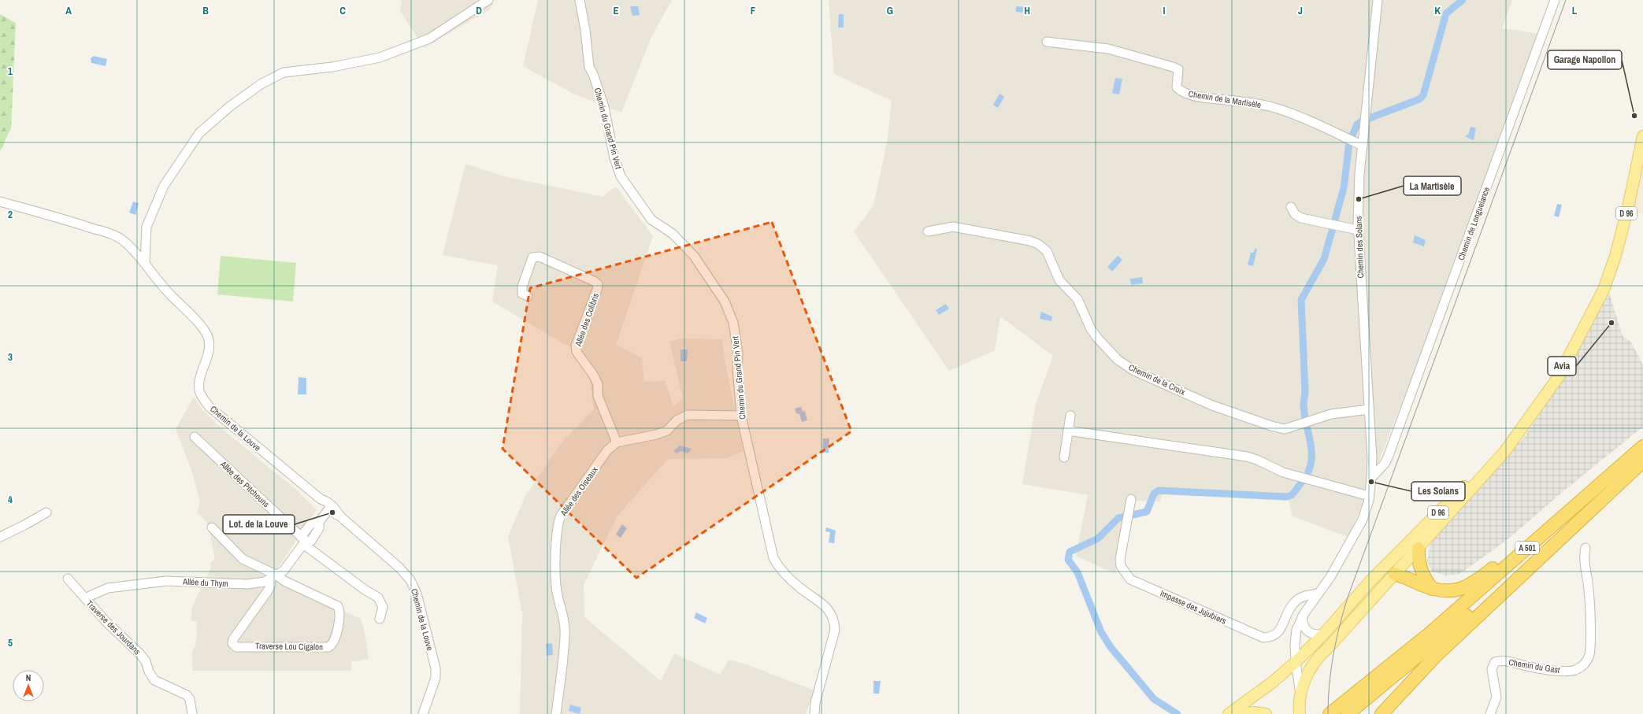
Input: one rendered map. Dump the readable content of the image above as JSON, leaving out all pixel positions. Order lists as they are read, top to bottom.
{
  "streets": {
    "highway": ["A 501"],
    "main road": ["D 96"],
    "street": [
      "Chemin de la Martisèle",
      "Chemin du Grand Pin Vert",
      "Chemin de Longuelance",
      "Chemin des Solans",
      "Allée des Colibris",
      "Chemin de la Croix",
      "Chemin de la Louve",
      "Allée des Pitchouns",
      "Allée des Oiseaux",
      "Allée du Thym",
      "Impasse des Jujubiers",
      "Traverse des Jourdans",
      "Traverse Lou Cigalon",
      "Chemin du Gast"
    ]
  },
  "crossings": [
    ["Chemin de la Martisèle", "Chemin des Solans"],
    ["D 96", "Chemin des Solans"],
    ["Chemin de Longuelance", "Chemin des Solans"],
    ["Chemin des Solans", "Chemin de la Croix"],
    ["Chemin des Solans", "Impasse des Jujubiers"],
    ["Allée des Colibris", "Allée des Oiseaux"],
    ["Chemin de la Louve", "Allée du Thym"],
    ["Allée des Pitchouns", "Allée du Thym"],
    ["Allée du Thym", "Traverse Lou Cigalon"]
  ],
  "places": [
    "Garage Napollon",
    "La Martisèle",
    "Avia",
    "Les Solans",
    "Lot. de la Louve"
  ],
  "north": "top",
  "grid": {
    "columns": [
      "A",
      "B",
      "C",
      "D",
      "E",
      "F",
      "G",
      "H",
      "I",
      "J",
      "K",
      "L"
    ],
    "rows": [
      "1",
      "2",
      "3",
      "4",
      "5"
    ]
  }
}
